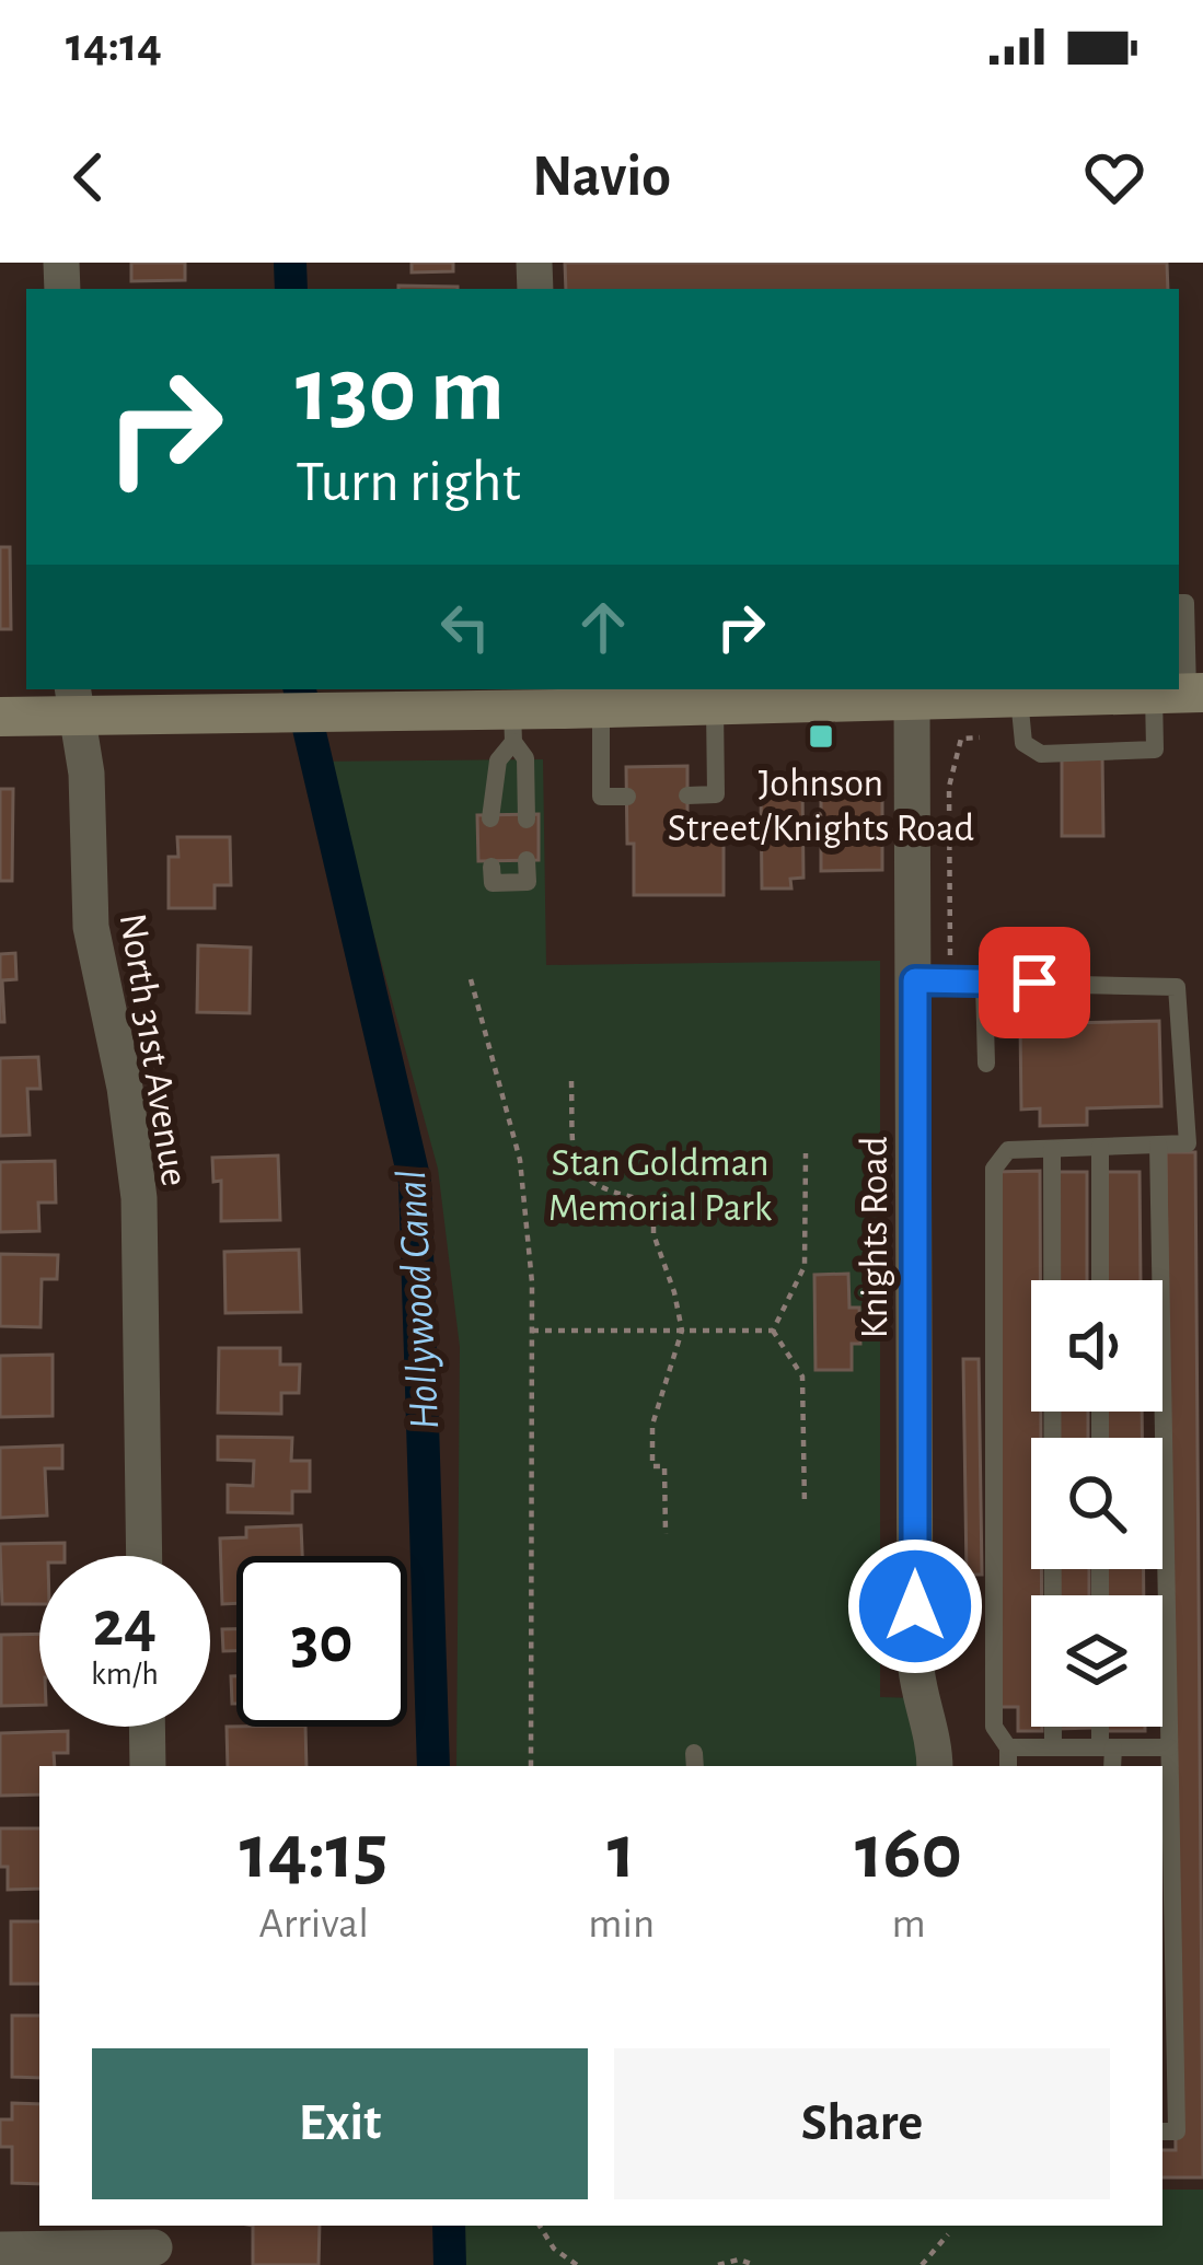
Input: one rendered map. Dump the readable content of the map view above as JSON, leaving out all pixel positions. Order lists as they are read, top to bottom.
{
  "streets": {
    "street": ["North 31st Avenue", "Knights Road"]
  },
  "water": ["Hollywood Canal"],
  "parks": ["Stan Goldman Memorial Park"],
  "places": {
    "transit": ["Johnson Street/Knights Road"]
  },
  "page": {
    "status": "14:14",
    "header": "Navio",
    "turn": ["130 m", "Turn right"],
    "speed": "24 km/h",
    "limit": "30",
    "eta": [
      "14:15",
      "Arrival",
      "1",
      "min",
      "160",
      "m"
    ],
    "buttons": ["Exit", "Share"]
  }
}
